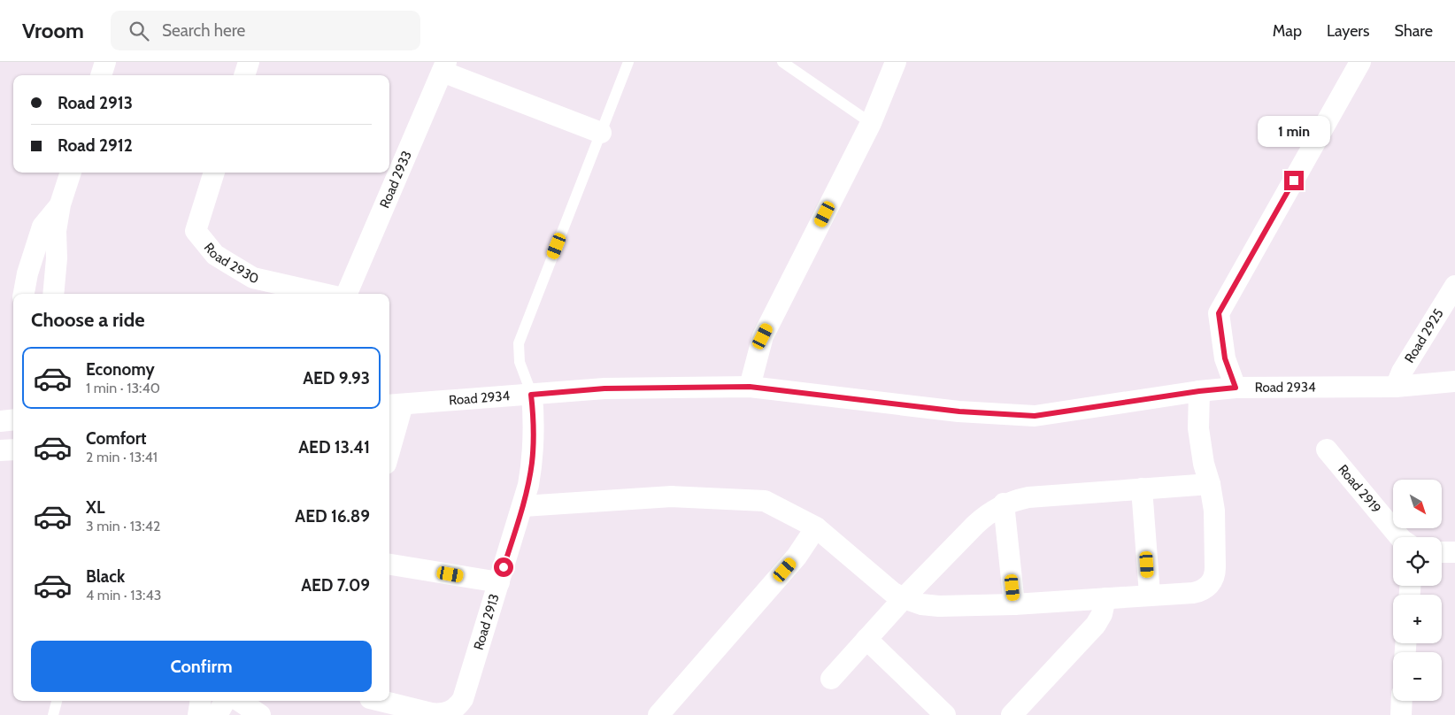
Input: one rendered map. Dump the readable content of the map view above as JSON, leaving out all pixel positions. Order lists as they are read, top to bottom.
{
  "streets": {
    "street": [
      "Road 2933",
      "Road 2930",
      "Road 2925",
      "Road 2934",
      "Road 2919",
      "Road 2913"
    ]
  },
  "crossings": [
    ["Road 2925", "Road 2934"],
    ["Road 2934", "Road 2913"]
  ],
  "north": "bottom right",
  "page": {
    "header": "Vroom",
    "search": "Search here",
    "nav": ["Map", "Layers", "Share"],
    "banner": ["Road 2913", "Road 2912"],
    "bubble": "1 min",
    "heading": "Choose a ride",
    "list": [
      {
        "name": "Economy",
        "note": "1 min · 13:40",
        "value": "AED 9.93"
      },
      {
        "name": "Comfort",
        "note": "2 min · 13:41",
        "value": "AED 13.41"
      },
      {
        "name": "XL",
        "note": "3 min · 13:42",
        "value": "AED 16.89"
      },
      {
        "name": "Black",
        "note": "4 min · 13:43",
        "value": "AED 7.09"
      }
    ],
    "map_buttons": ["+", "−"],
    "buttons": "Confirm"
  }
}
